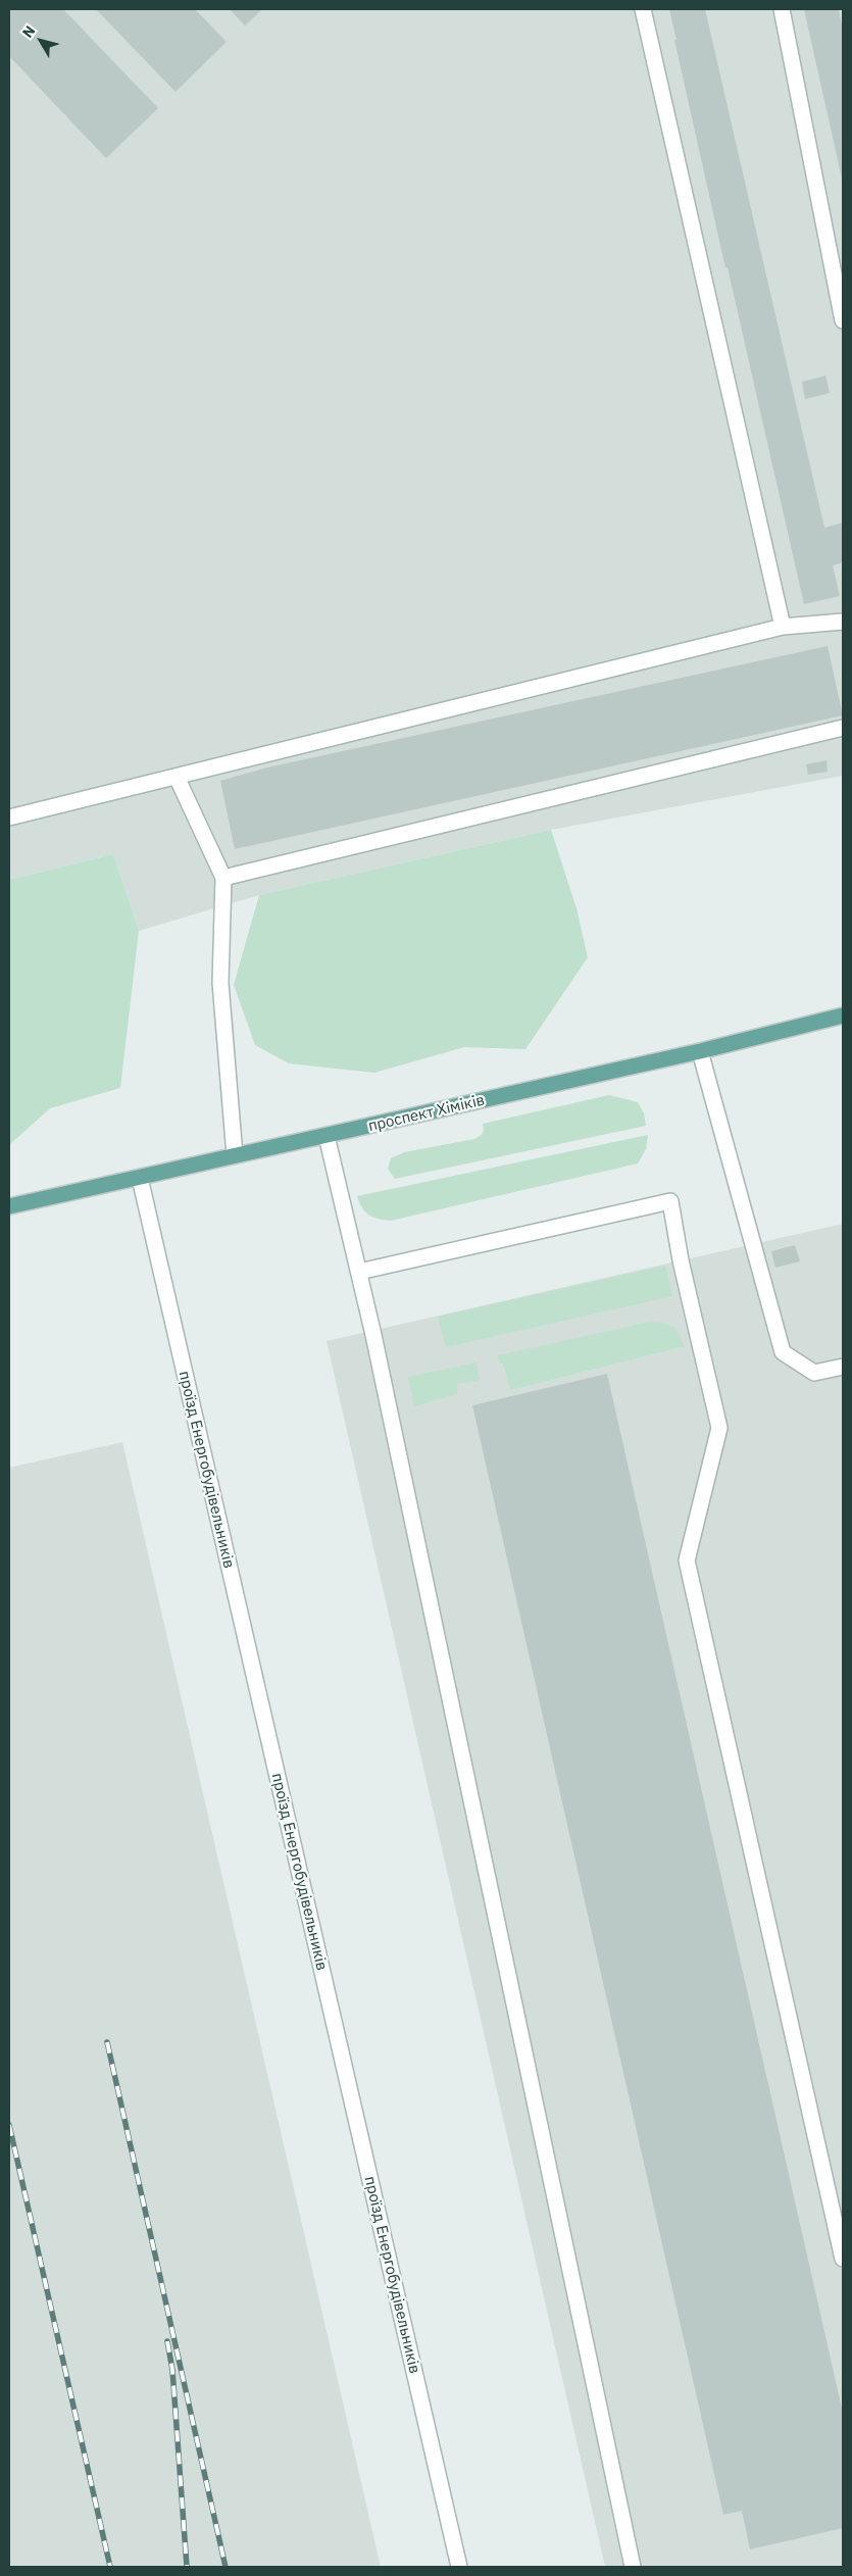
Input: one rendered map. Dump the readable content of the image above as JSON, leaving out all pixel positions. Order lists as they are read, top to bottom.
{
  "streets": {
    "main road": ["проспект Хіміків"],
    "street": ["проїзд Енергобудівельників"]
  },
  "crossings": [
    ["проспект Хіміків", "проїзд Енергобудівельників"]
  ],
  "north": "top left"
}
